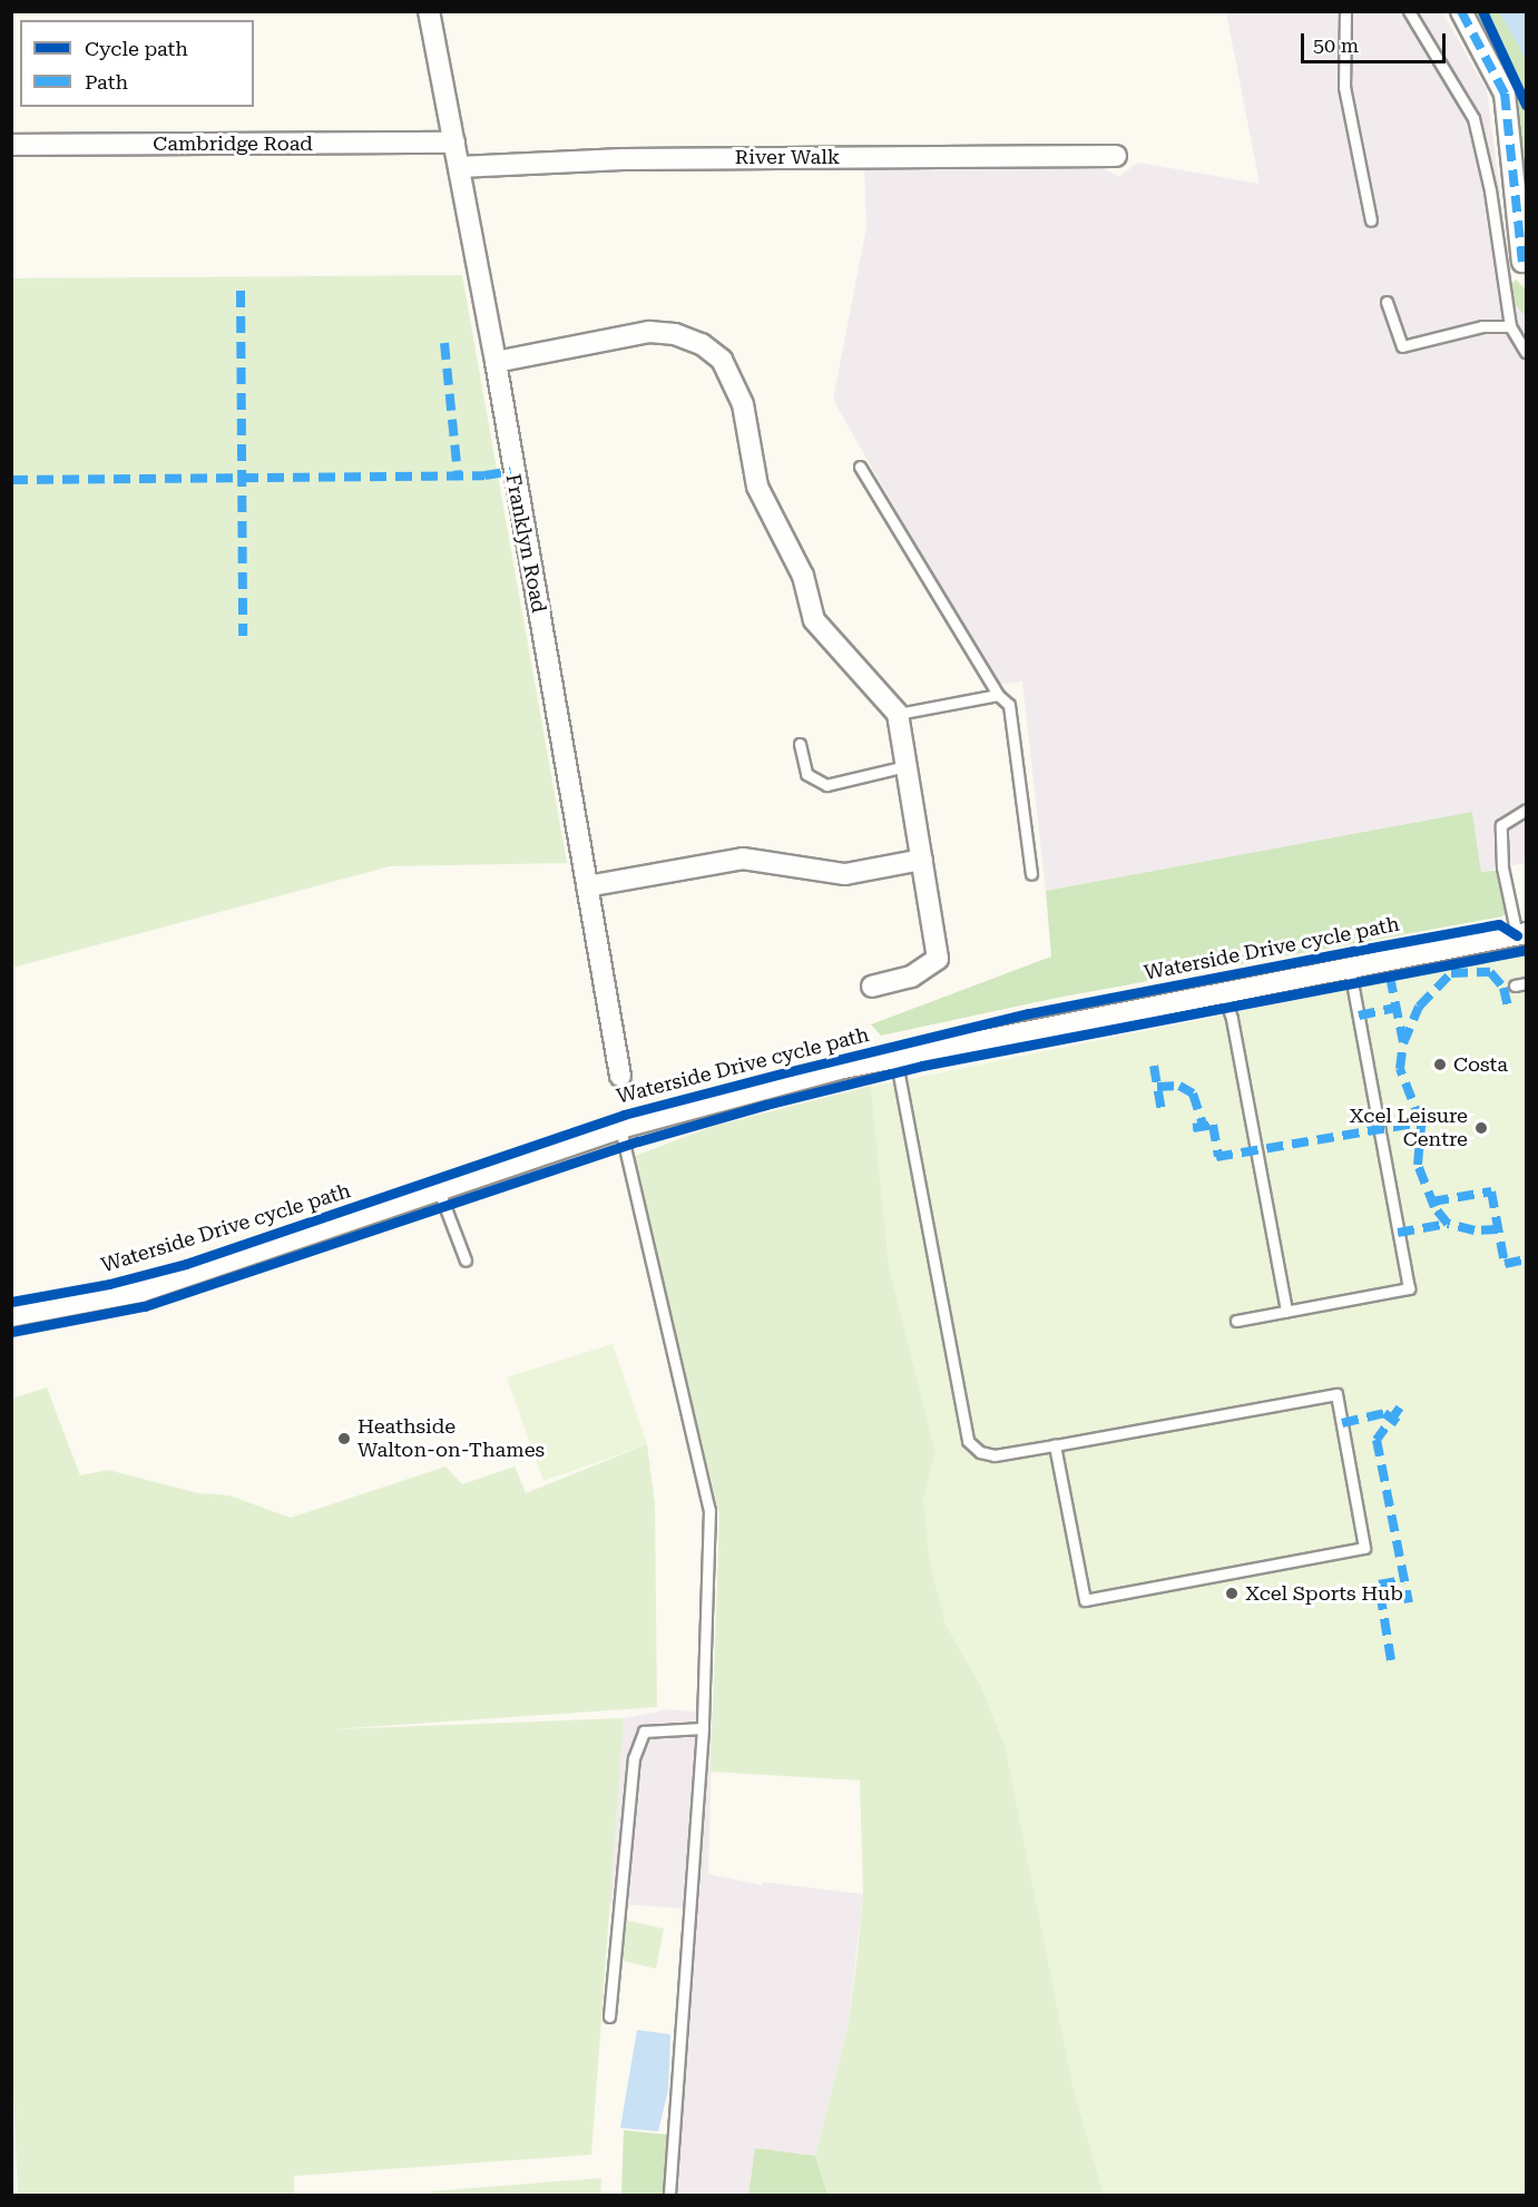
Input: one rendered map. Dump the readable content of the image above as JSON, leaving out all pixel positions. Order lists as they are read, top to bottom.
{
  "streets": {
    "street": ["Cambridge Road", "River Walk", "Franklyn Road"],
    "cycle path": ["Waterside Drive cycle path"]
  },
  "crossings": [
    ["Cambridge Road", "Franklyn Road"],
    ["River Walk", "Franklyn Road"]
  ],
  "places": [
    "Costa",
    "Xcel Leisure Centre",
    "Heathside Walton-on-Thames",
    "Xcel Sports Hub"
  ],
  "legend": ["Cycle path", "Path"],
  "scale_bar": "50 m"
}
